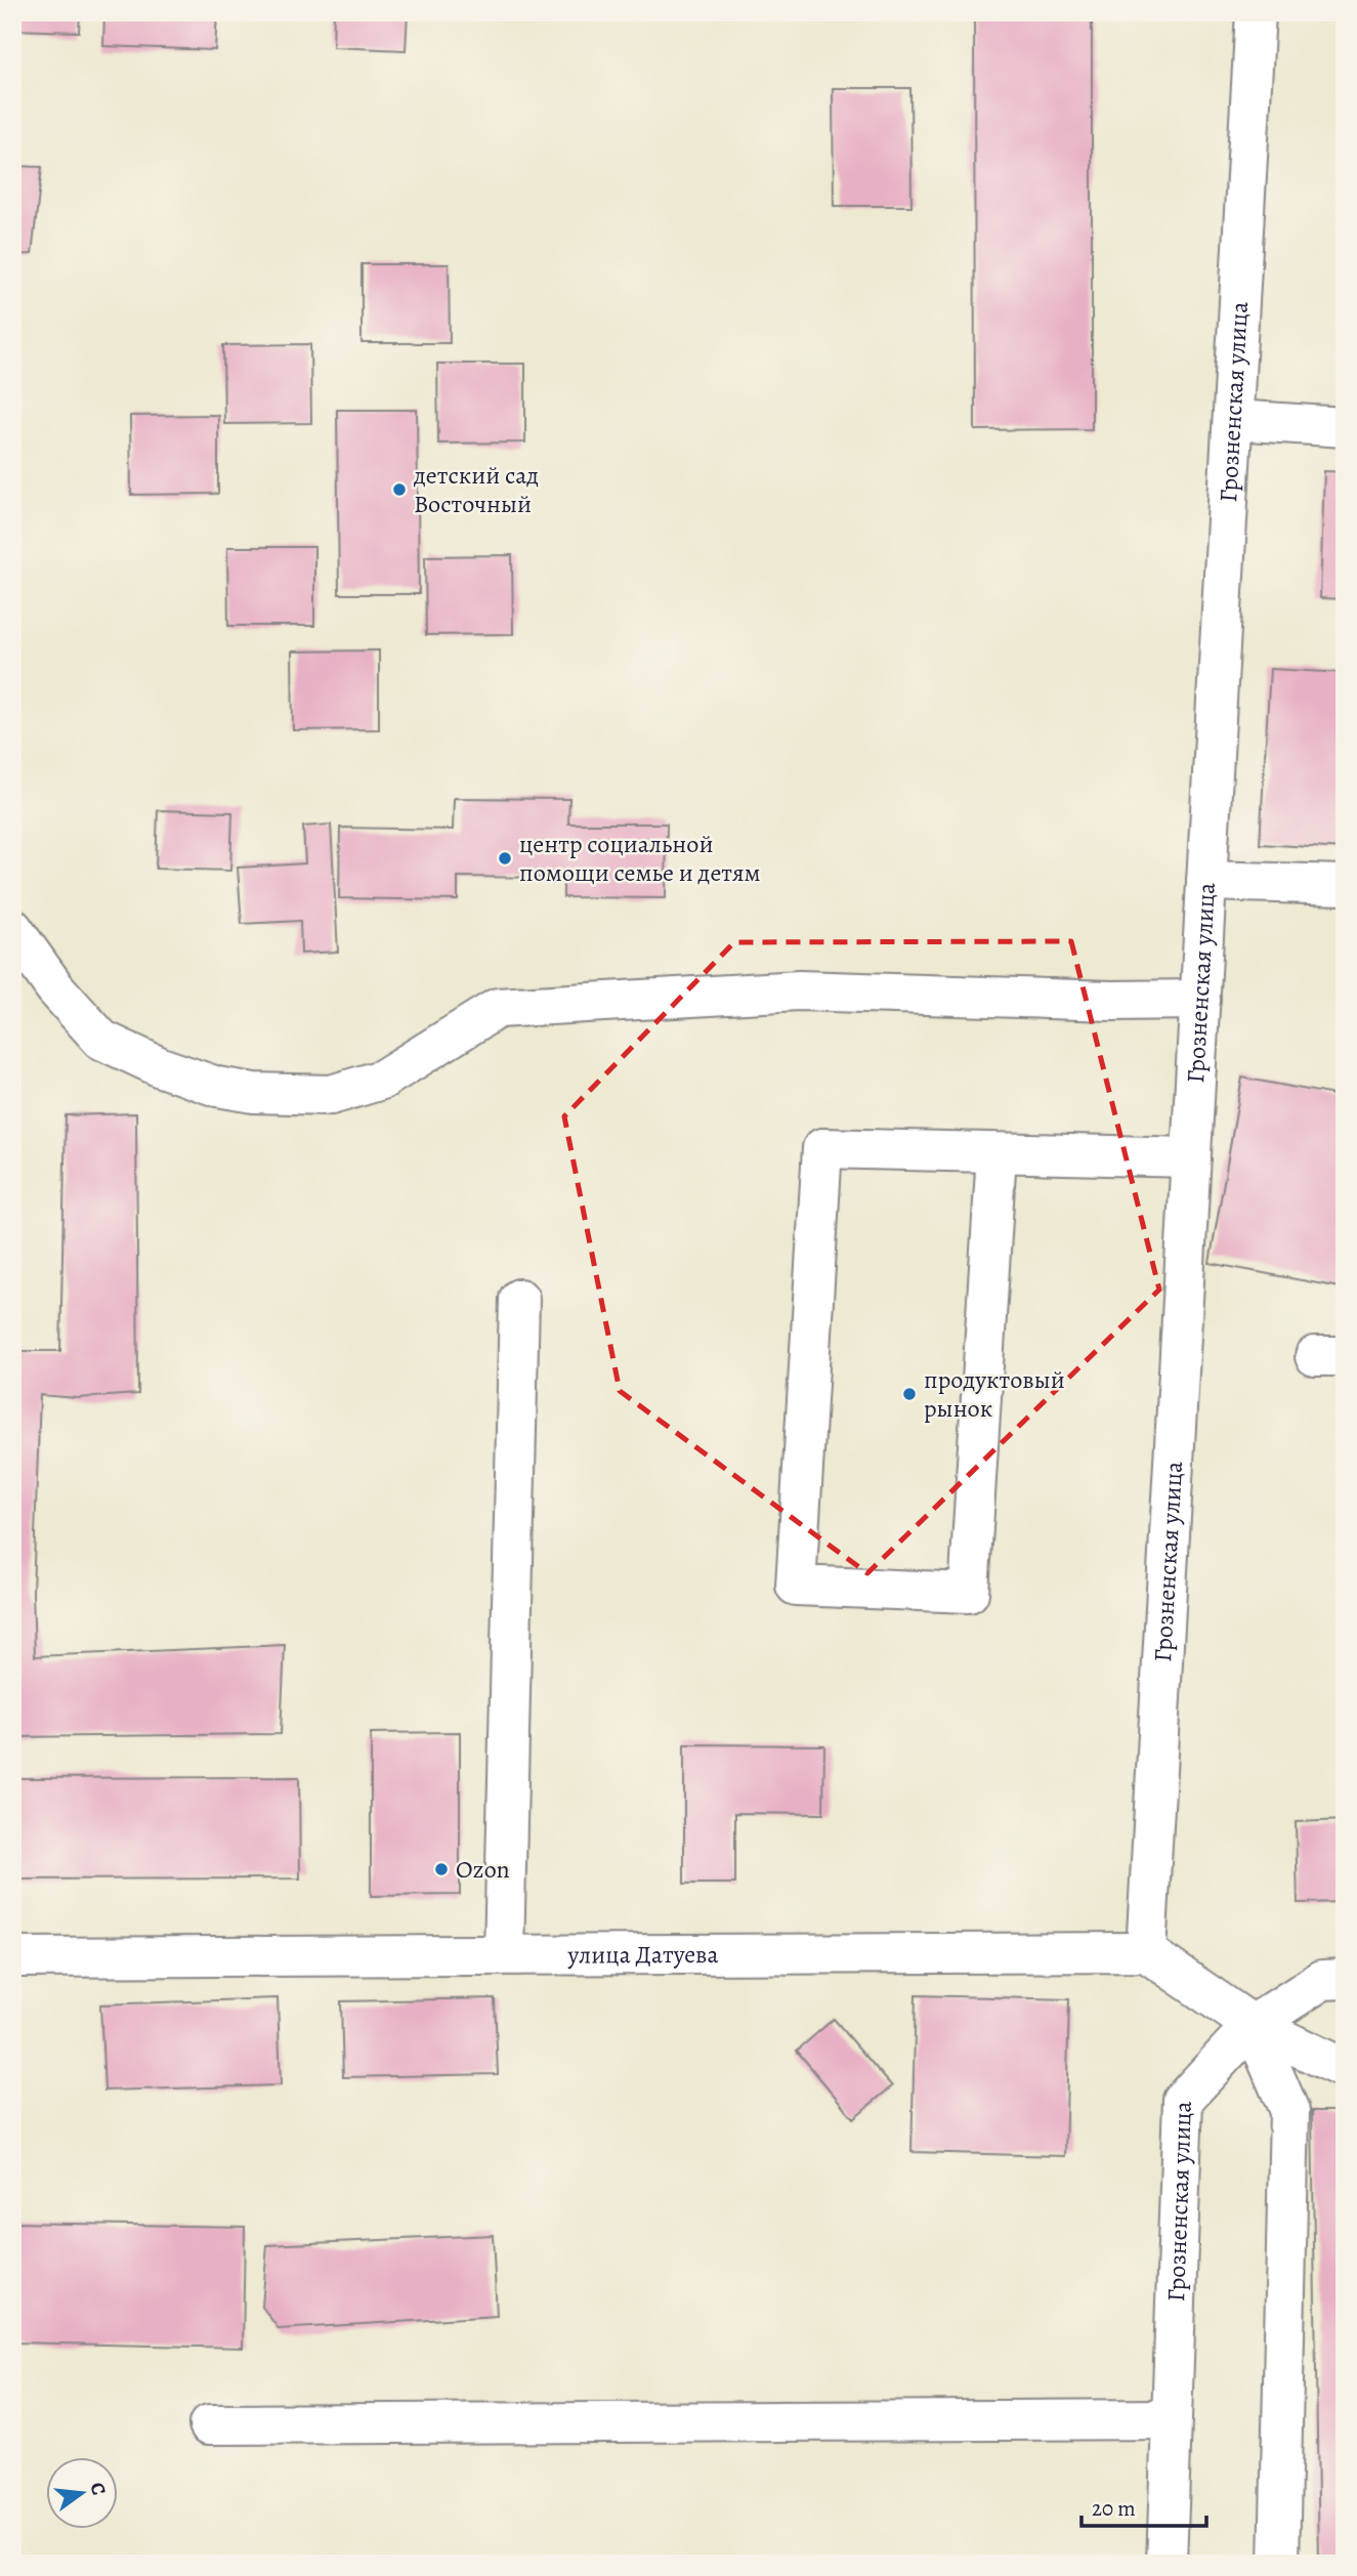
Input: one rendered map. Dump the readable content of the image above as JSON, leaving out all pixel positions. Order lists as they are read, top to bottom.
{
  "streets": {
    "street": ["Грозненская улица", "улица Датуева"]
  },
  "crossings": [
    ["Грозненская улица", "улица Датуева"]
  ],
  "places": [
    "детский сад Восточный",
    "центр социальной помощи семье и детям",
    "продуктовый рынок",
    "Ozon"
  ],
  "scale_bar": "20 m",
  "north": "right"
}
